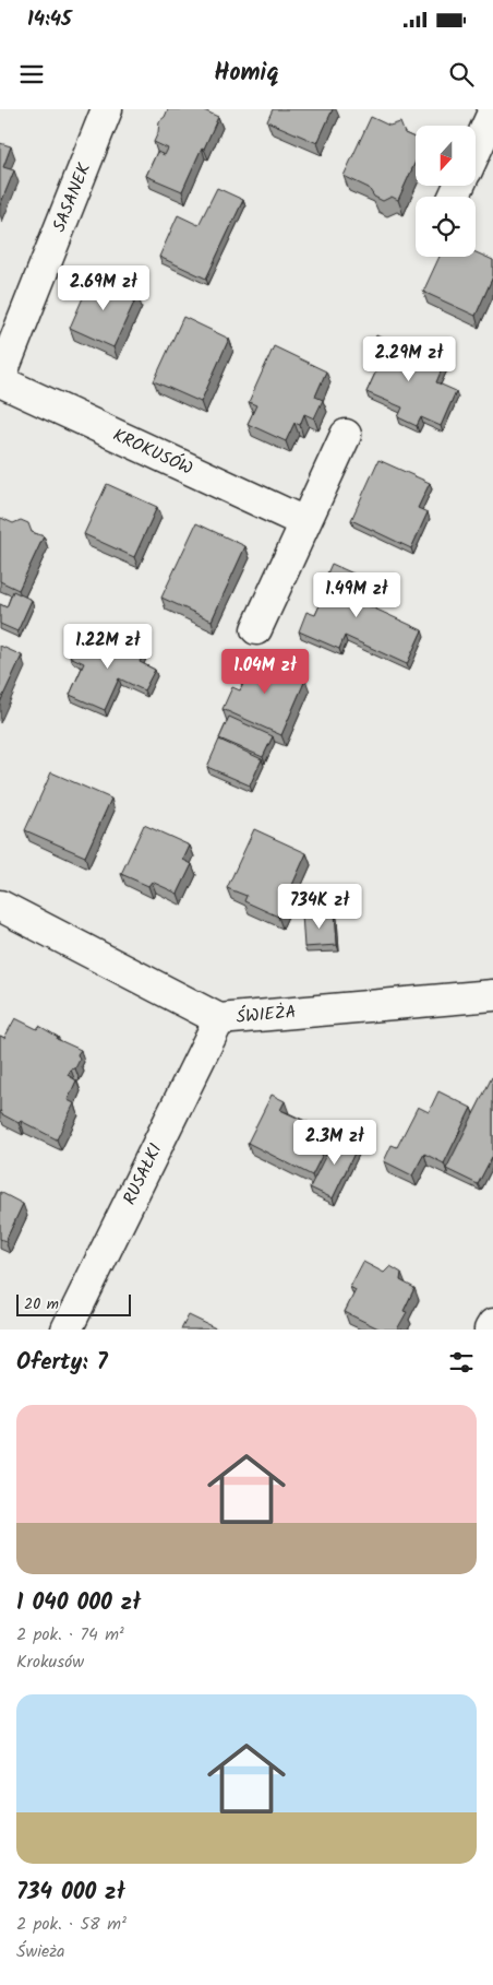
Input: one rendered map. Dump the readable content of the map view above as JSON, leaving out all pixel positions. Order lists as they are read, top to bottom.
{
  "streets": {
    "street": [
      "SASANEK",
      "KROKUSÓW",
      "ŚWIEŻA",
      "RUSAŁKI"
    ]
  },
  "crossings": [
    ["SASANEK", "KROKUSÓW"],
    ["ŚWIEŻA", "RUSAŁKI"]
  ],
  "scale_bar": "20 m",
  "north": "bottom",
  "page": {
    "status": "14:45",
    "header": "Homiq",
    "price": [
      "2.69M zł",
      "2.29M zł",
      "1.49M zł",
      "1.22M zł",
      "1.04M zł",
      "734K zł",
      "2.3M zł"
    ],
    "scale": "20 m",
    "heading": "Oferty: 7",
    "list": [
      {
        "name": "1 040 000 zł",
        "note": "2 pok. · 74 m² · Krokusów"
      },
      {
        "name": "734 000 zł",
        "note": "2 pok. · 58 m² · Świeża"
      }
    ]
  }
}
